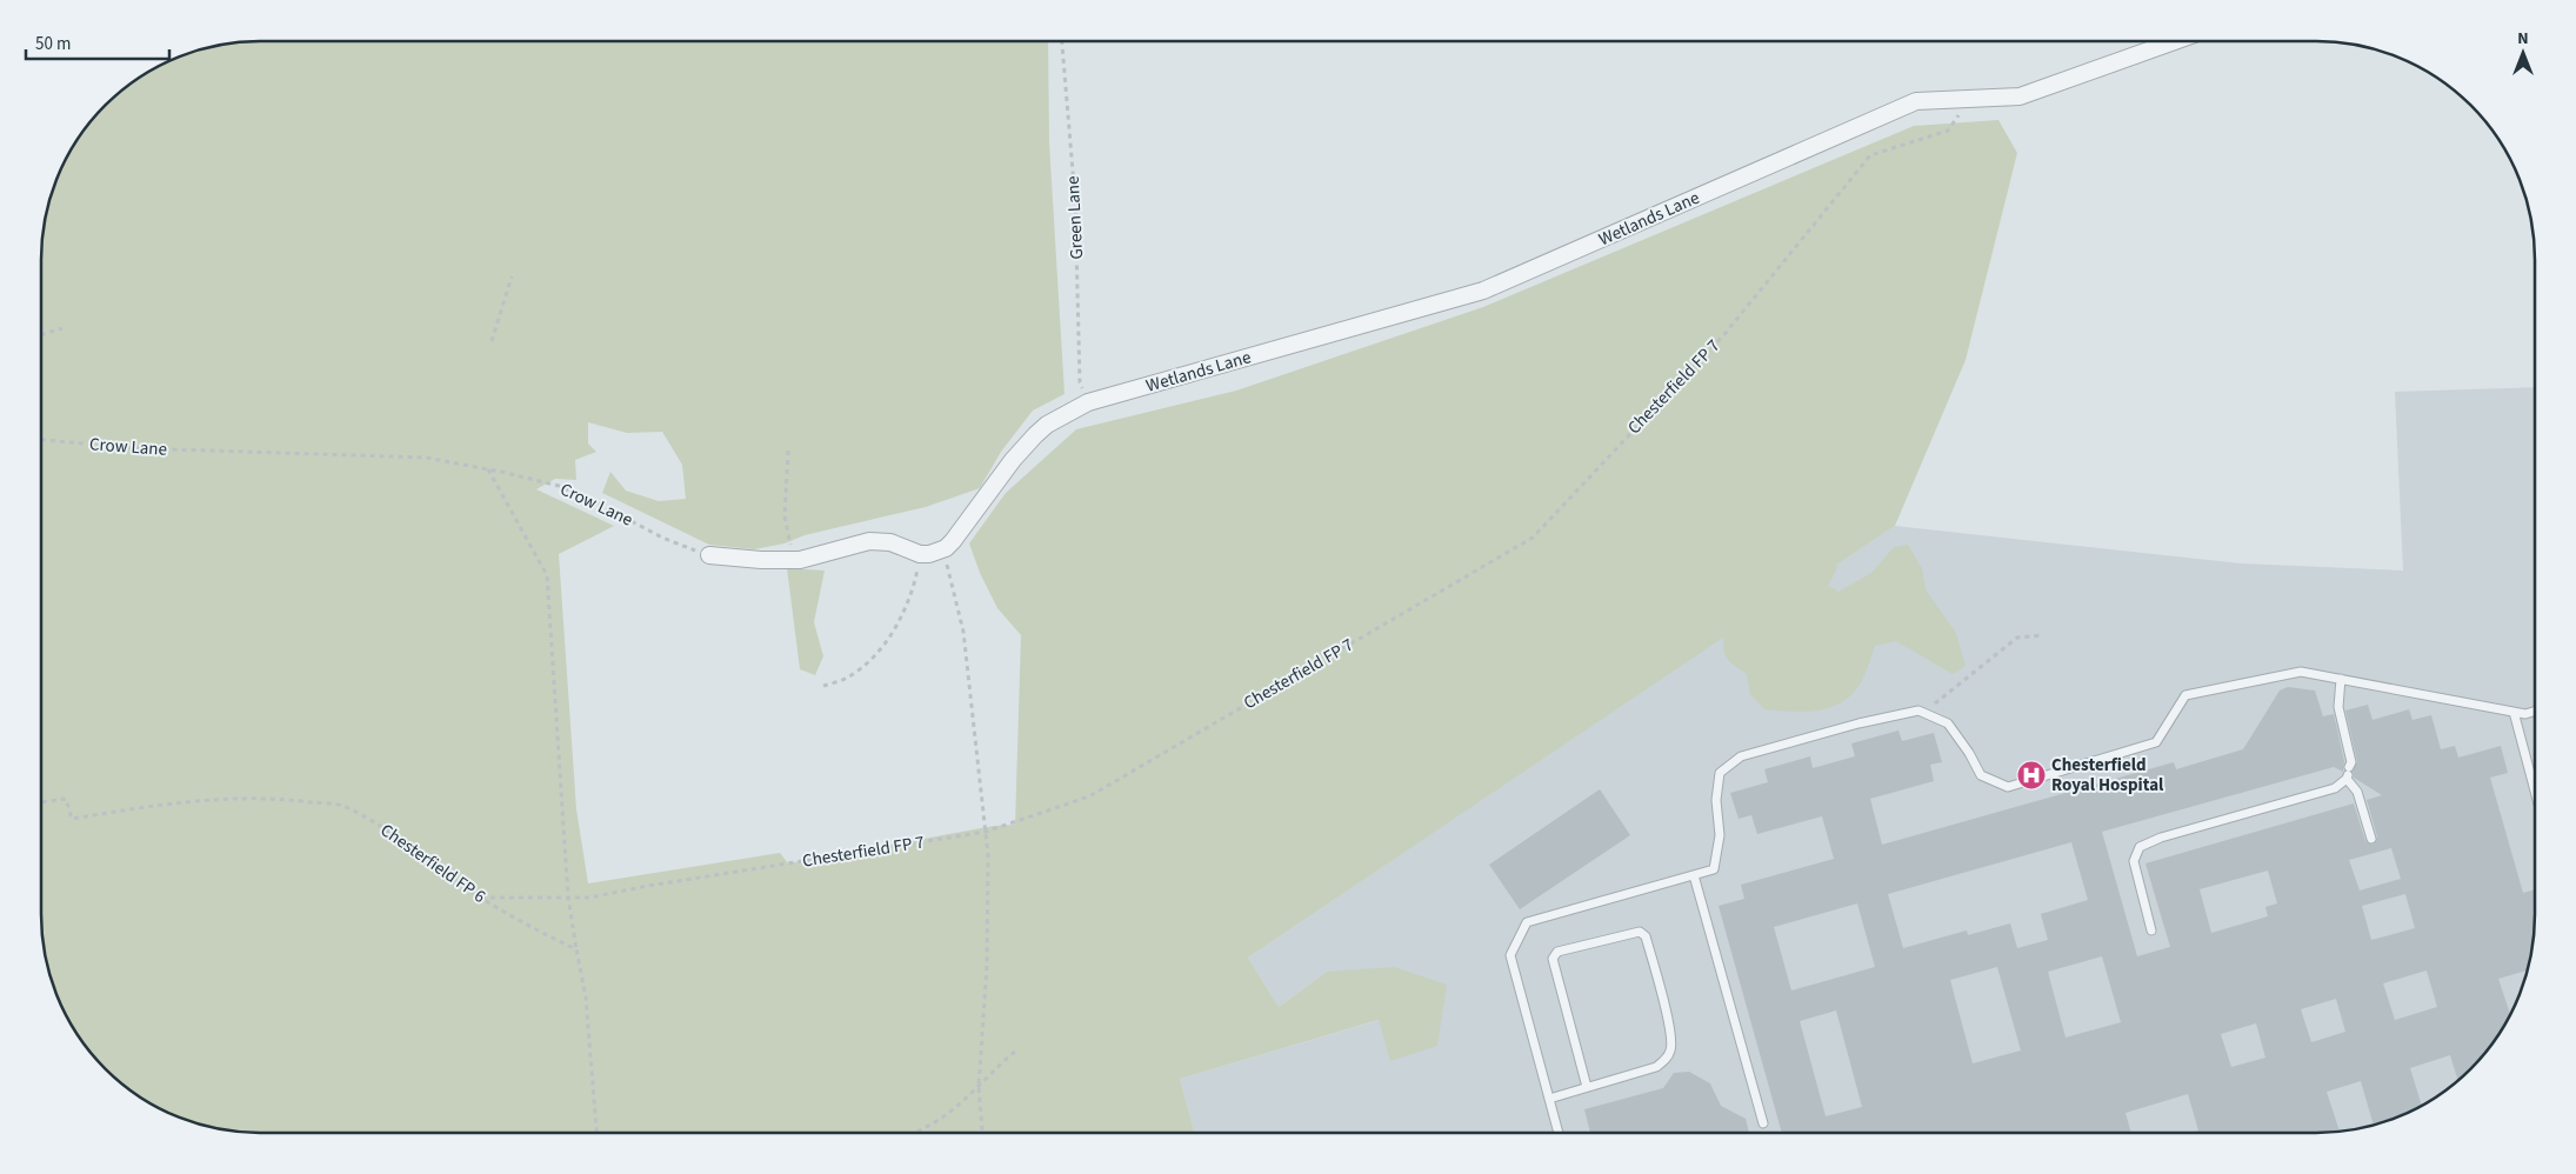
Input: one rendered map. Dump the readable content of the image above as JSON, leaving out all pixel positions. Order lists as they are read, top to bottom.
{
  "streets": {
    "street": ["Wetlands Lane"],
    "path": [
      "Green Lane",
      "Chesterfield FP 7",
      "Crow Lane",
      "Chesterfield FP 6"
    ]
  },
  "crossings": [
    ["Green Lane", "Wetlands Lane"],
    ["Chesterfield FP 7", "Chesterfield FP 6"]
  ],
  "places": {
    "hospital": ["Chesterfield Royal Hospital"]
  },
  "scale_bar": "50 m",
  "north": "top"
}
